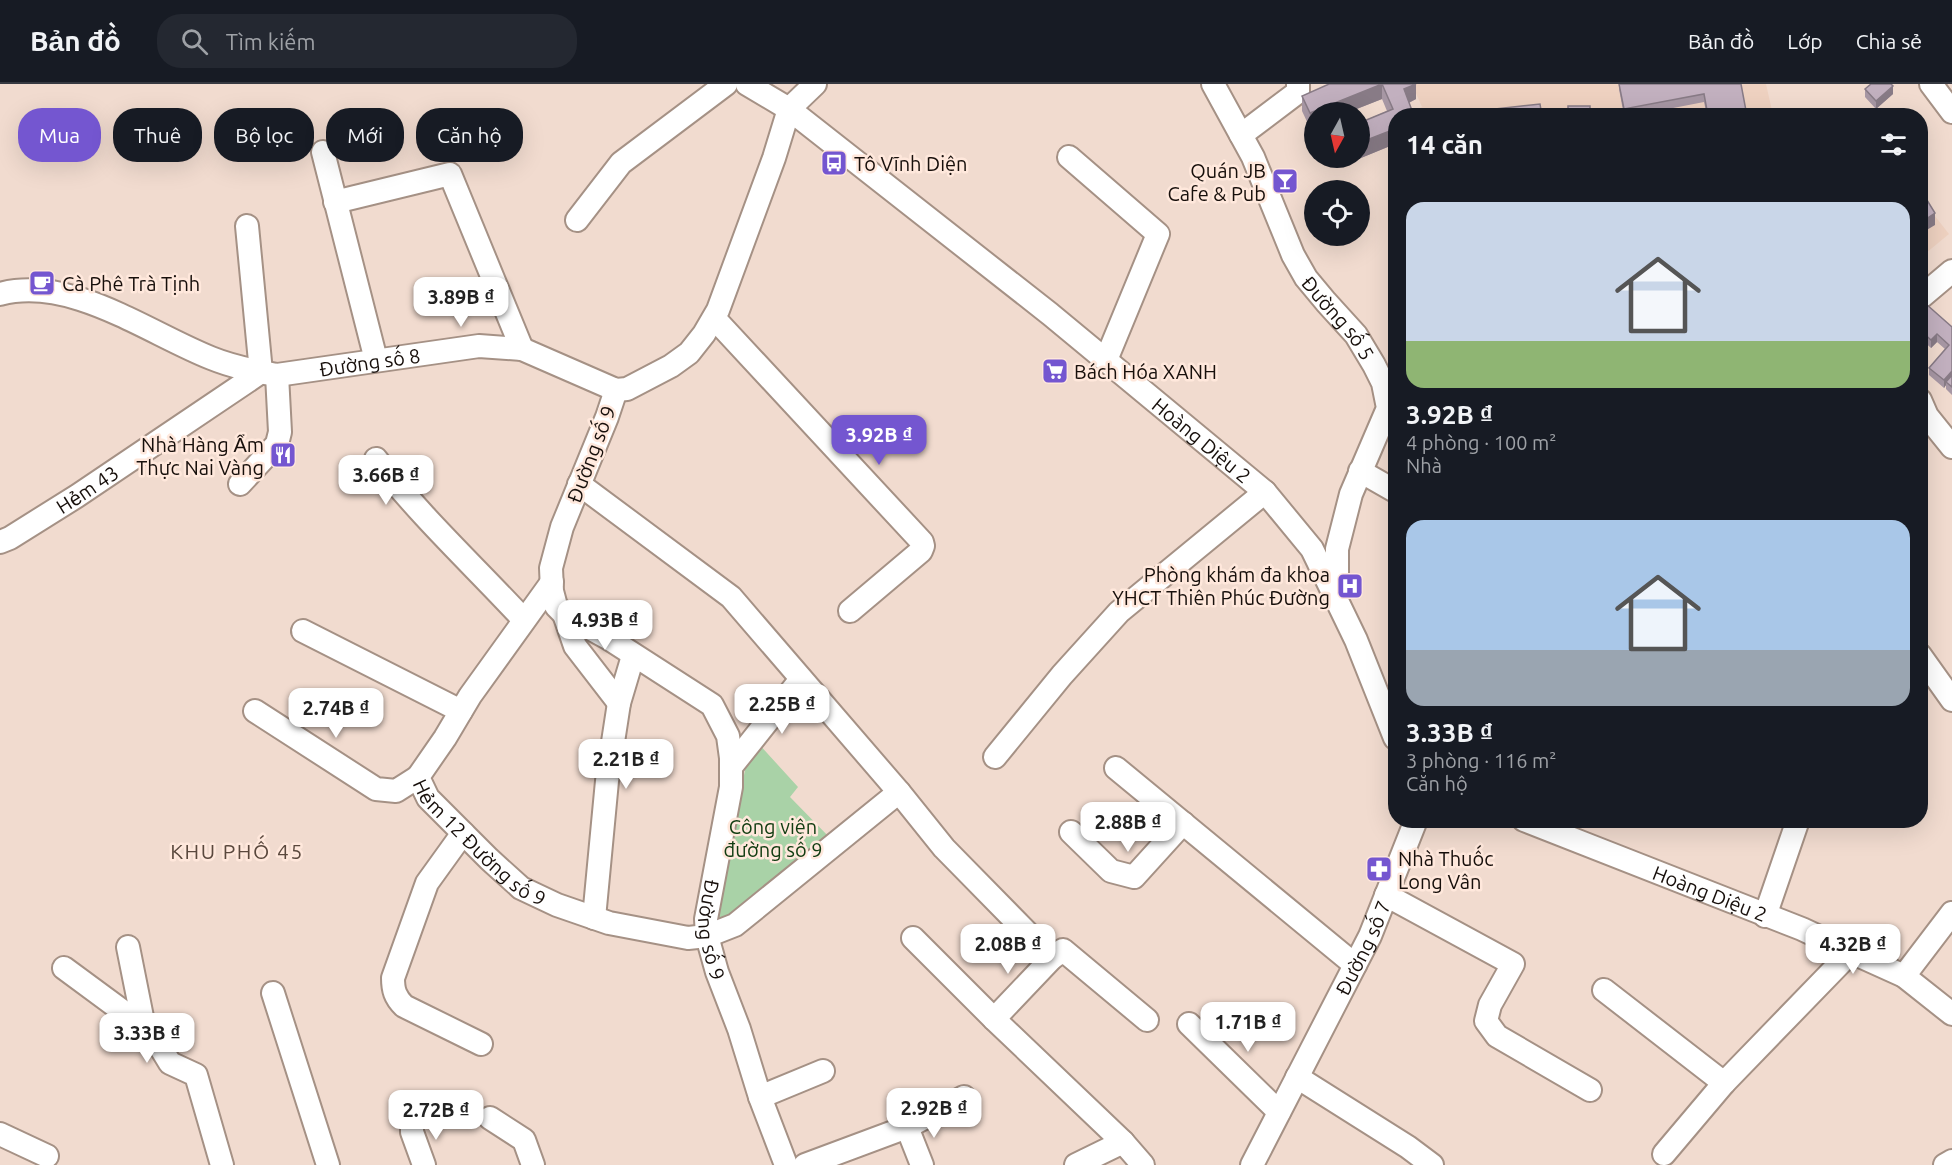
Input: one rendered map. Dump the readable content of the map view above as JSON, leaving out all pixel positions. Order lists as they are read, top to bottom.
{
  "streets": {
    "street": [
      "Đường số 5",
      "Đường số 8",
      "Hoàng Diệu 2",
      "Đường số 9",
      "Hẻm 43",
      "Hẻm 12 Đường số 9",
      "Đường số 7"
    ]
  },
  "crossings": [
    ["Đường số 5", "Hoàng Diệu 2"],
    ["Đường số 8", "Đường số 9"],
    ["Đường số 8", "Hẻm 43"],
    ["Đường số 9", "Hẻm 12 Đường số 9"]
  ],
  "districts": ["KHU PHỐ 45"],
  "parks": ["Công viên đường số 9"],
  "places": {
    "bus stop": ["Tô Vĩnh Diện"],
    "bar": ["Quán JB Cafe & Pub"],
    "cafe": ["Cà Phê Trà Tịnh"],
    "supermarket": ["Bách Hóa XANH"],
    "restaurant": ["Nhà Hàng Ẩm Thực Nai Vàng"],
    "hospital": ["Phòng khám đa khoa YHCT Thiên Phúc Đường"],
    "pharmacy": ["Nhà Thuốc Long Vân"]
  },
  "north": "bottom",
  "page": {
    "header": "Bản đồ",
    "search": "Tìm kiếm",
    "nav": ["Bản đồ", "Lớp", "Chia sẻ"],
    "chip": [
      "Mua",
      "Thuê",
      "Bộ lọc",
      "Mới",
      "Căn hộ"
    ],
    "heading": "14 căn",
    "list": [
      {
        "name": "3.92B ₫",
        "note": "4 phòng · 100 m² · Nhà"
      },
      {
        "name": "3.33B ₫",
        "note": "3 phòng · 116 m² · Căn hộ"
      }
    ],
    "price": [
      "3.89B ₫",
      "3.92B ₫",
      "3.66B ₫",
      "4.93B ₫",
      "2.25B ₫",
      "2.74B ₫",
      "2.21B ₫",
      "2.88B ₫",
      "2.08B ₫",
      "4.32B ₫",
      "1.71B ₫",
      "3.33B ₫",
      "2.92B ₫",
      "2.72B ₫"
    ]
  }
}
